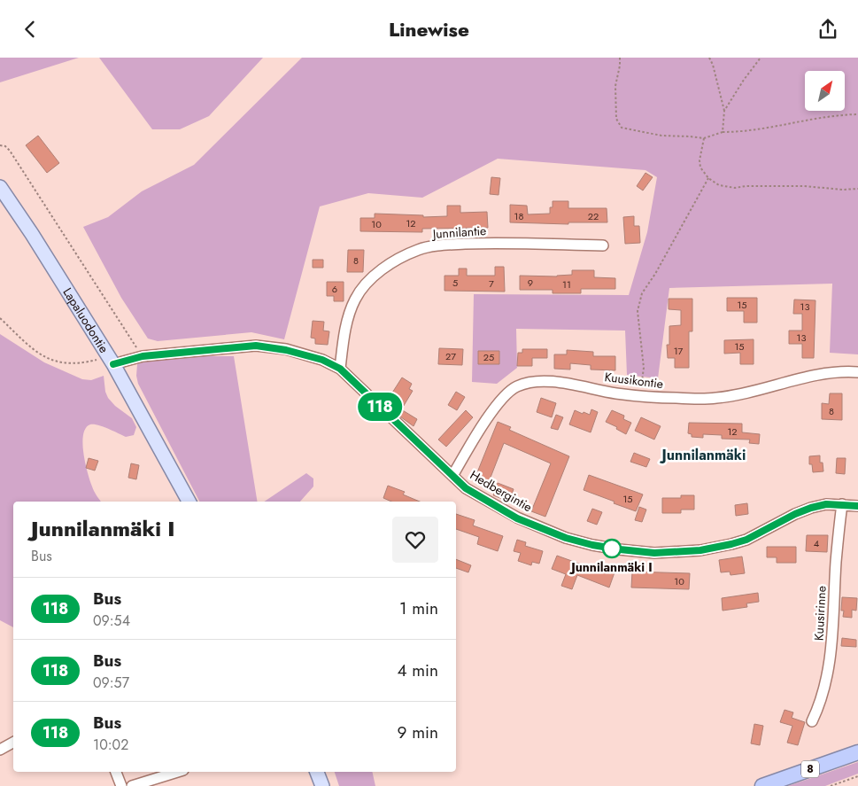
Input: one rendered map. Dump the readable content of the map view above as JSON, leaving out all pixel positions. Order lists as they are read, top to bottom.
{
  "streets": {
    "highway": ["8"],
    "main road": ["Lapaluodontie"],
    "street": [
      "Junnilantie",
      "Kuusikontie",
      "Hedbergintie",
      "Kuusirinne"
    ]
  },
  "crossings": [
    ["Junnilantie", "Hedbergintie"],
    ["Lapaluodontie", "Hedbergintie"],
    ["Kuusikontie", "Hedbergintie"],
    ["Hedbergintie", "Kuusirinne"]
  ],
  "districts": ["Junnilanmäki"],
  "places": ["Junnilanmäki I"],
  "lines": ["bus line 118"],
  "house_numbers": [
    "18",
    "22",
    "12",
    "10",
    "8",
    "5",
    "9",
    "7",
    "11",
    "6",
    "15",
    "13",
    "13",
    "15",
    "17",
    "27",
    "25",
    "8",
    "12",
    "15",
    "4",
    "10"
  ],
  "north": "top right",
  "page": {
    "header": "Linewise",
    "on_map": "118",
    "heading": ["Junnilanmäki I", "Bus"],
    "list": [
      {
        "mark": "118",
        "name": "Bus",
        "note": "09:54",
        "value": "1 min"
      },
      {
        "mark": "118",
        "name": "Bus",
        "note": "09:57",
        "value": "4 min"
      },
      {
        "mark": "118",
        "name": "Bus",
        "note": "10:02",
        "value": "9 min"
      }
    ]
  }
}
